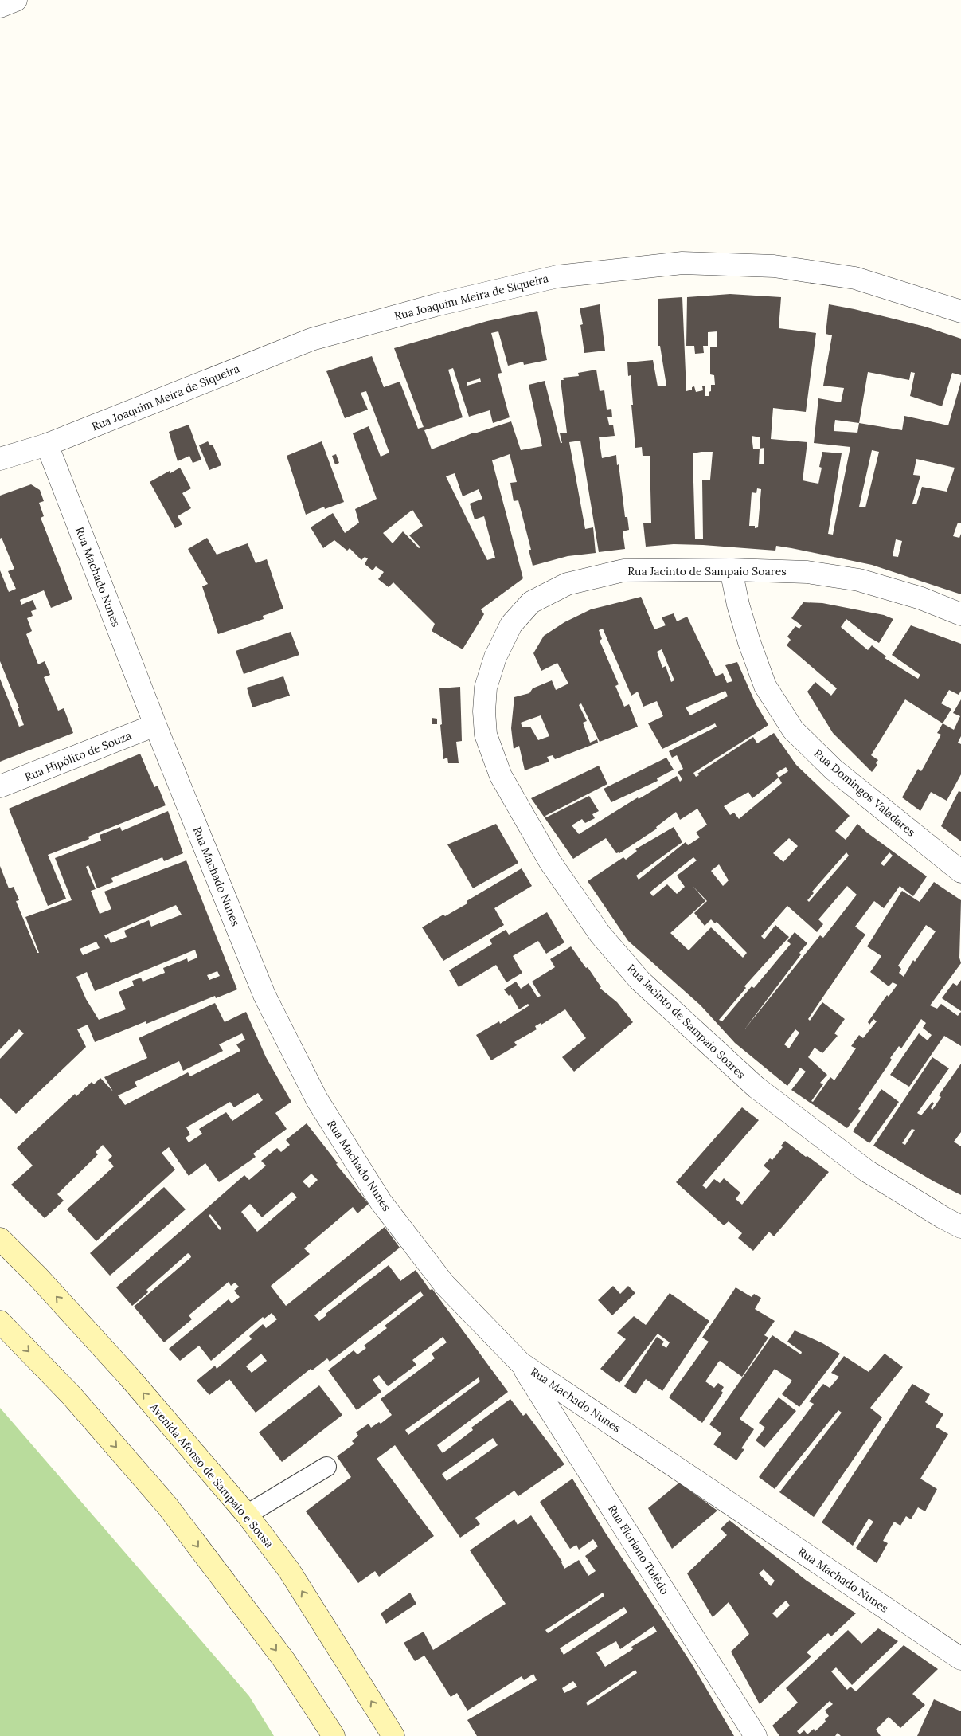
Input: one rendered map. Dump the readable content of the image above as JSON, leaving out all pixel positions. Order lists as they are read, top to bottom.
{
  "streets": {
    "main road": ["Avenida Afonso de Sampaio e Sousa"],
    "street": [
      "Rua Joaquim Meira de Siqueira",
      "Rua Jacinto de Sampaio Soares",
      "Rua Machado Nunes",
      "Rua Hipólito de Souza",
      "Rua Domingos Valadares",
      "Rua Floriano Tolêdo"
    ]
  },
  "crossings": [
    ["Rua Joaquim Meira de Siqueira", "Rua Machado Nunes"],
    ["Rua Jacinto de Sampaio Soares", "Rua Domingos Valadares"],
    ["Rua Machado Nunes", "Rua Hipólito de Souza"],
    ["Rua Machado Nunes", "Rua Floriano Tolêdo"]
  ]
}
